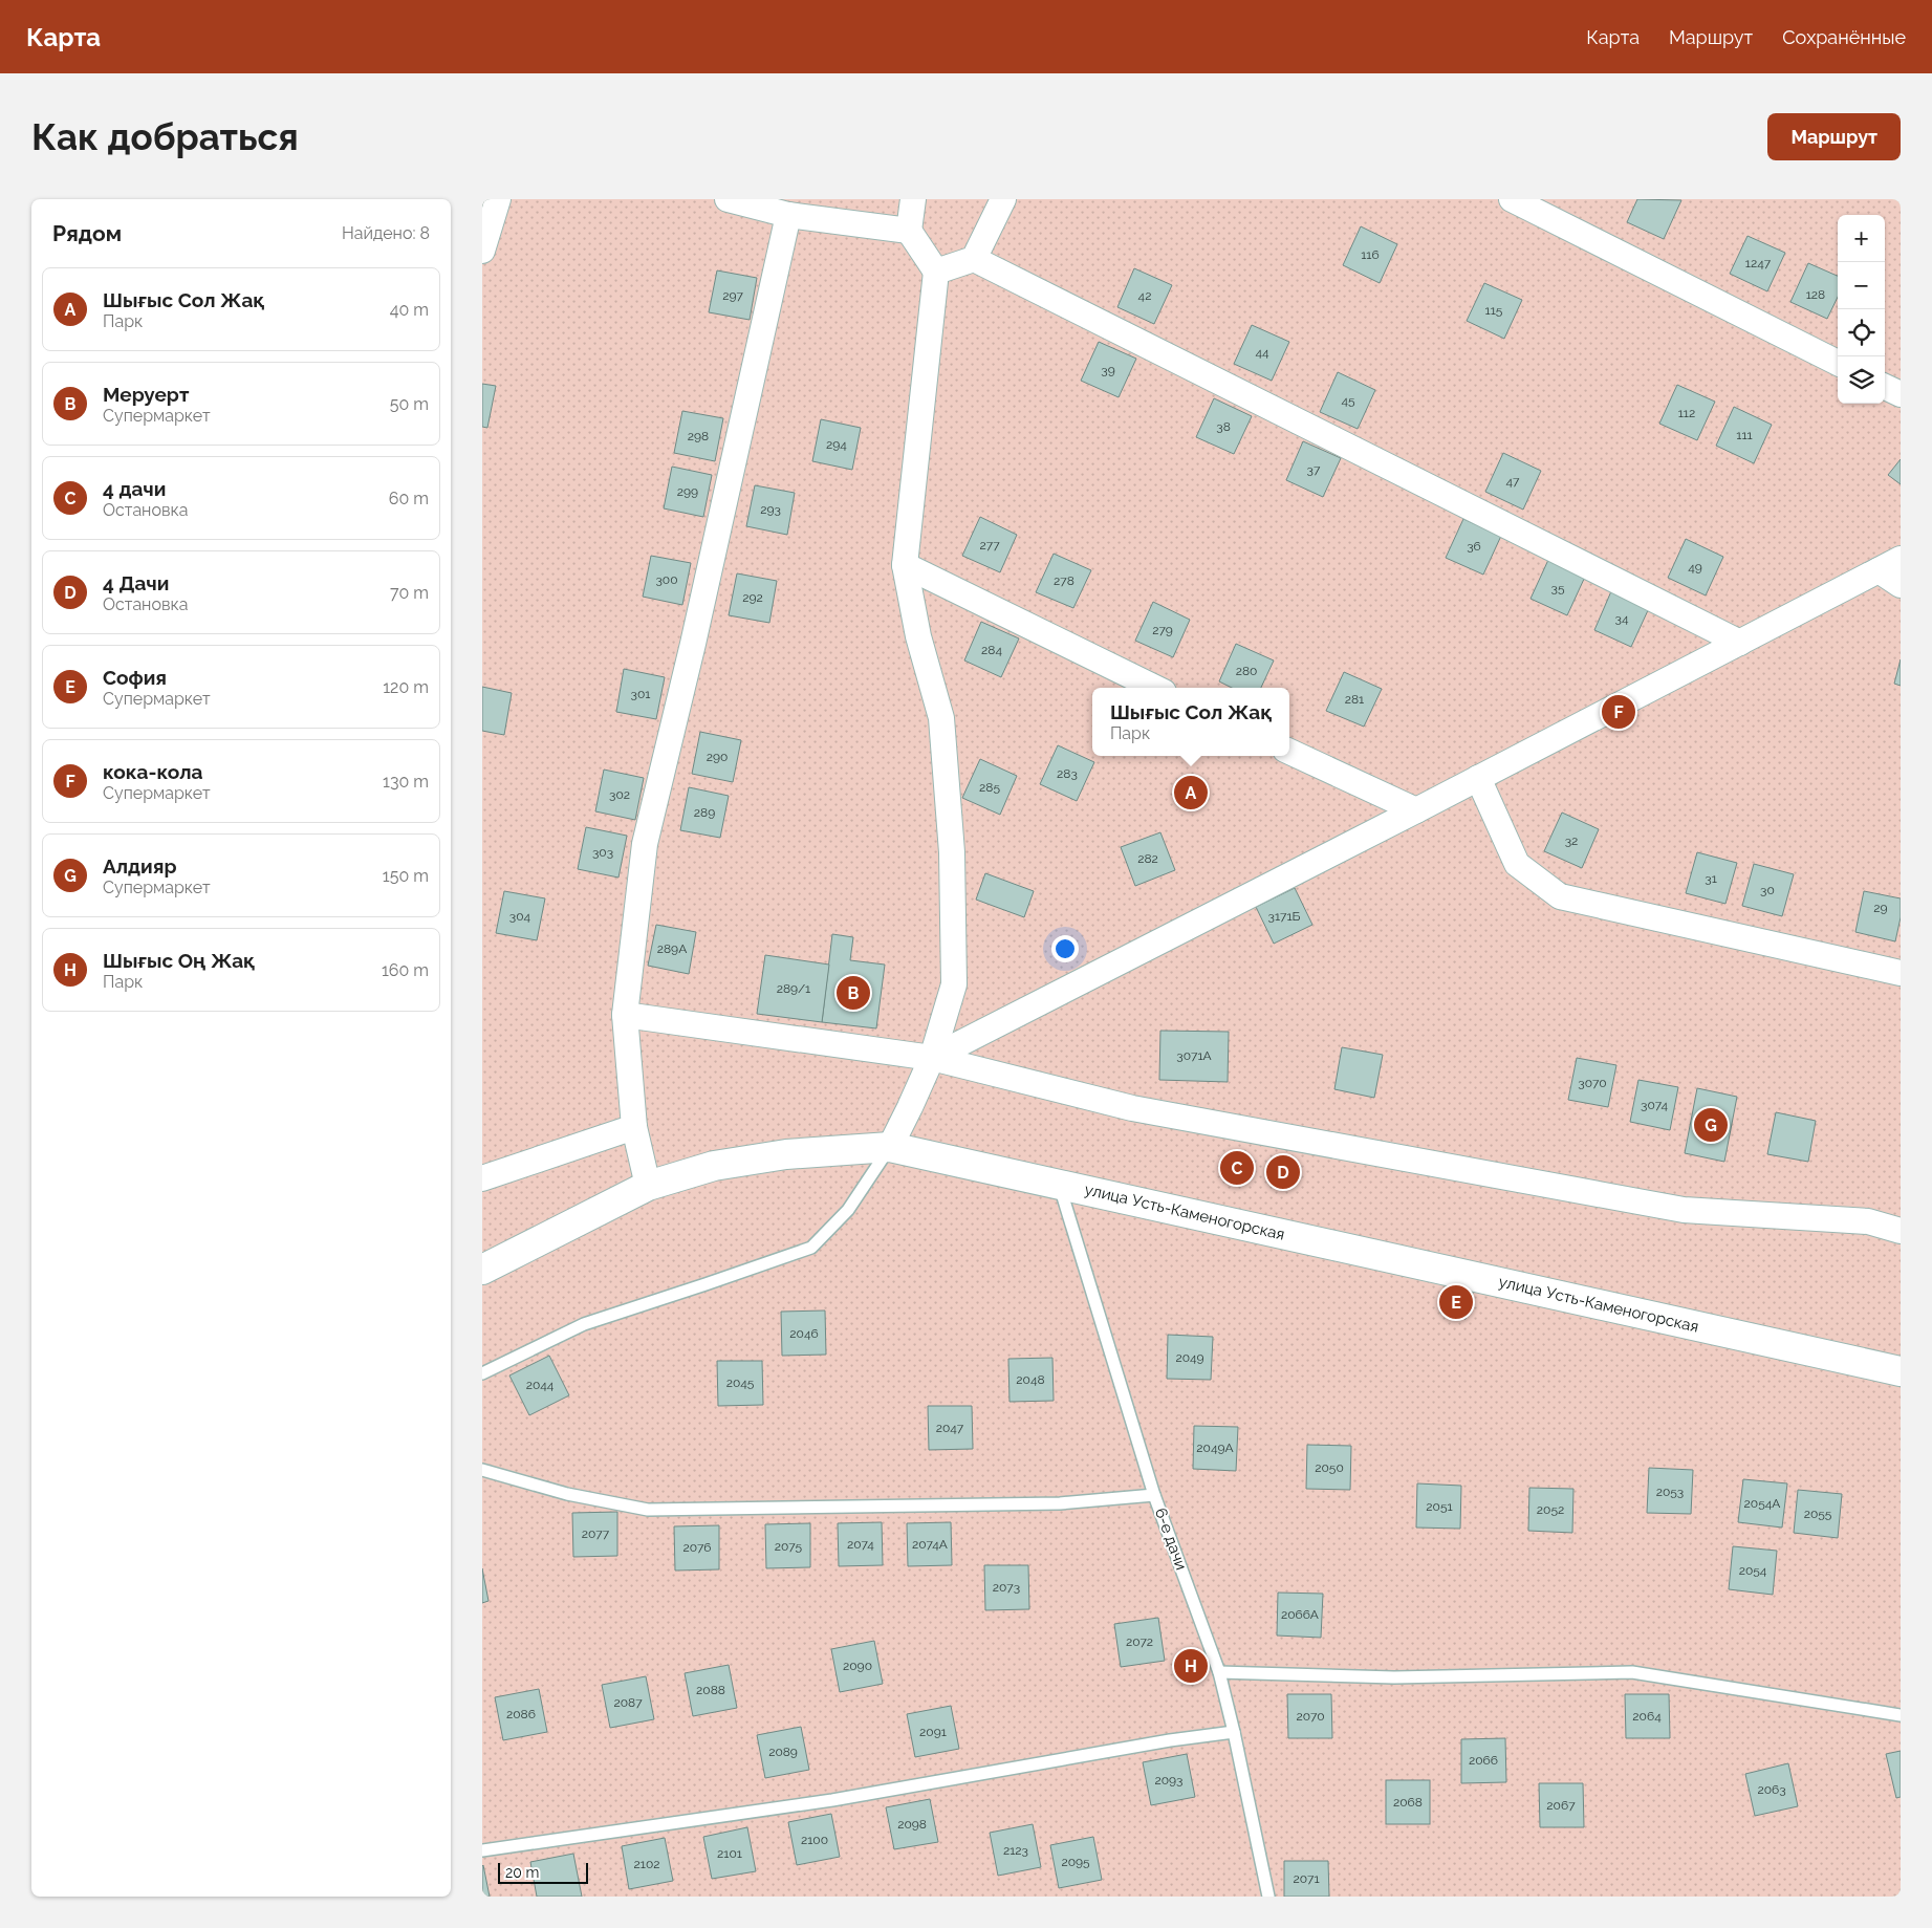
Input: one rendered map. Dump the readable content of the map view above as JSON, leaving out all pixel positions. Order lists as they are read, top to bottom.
{
  "streets": {
    "street": ["улица Усть-Каменогорская"],
    "lane": ["6-е дачи"]
  },
  "crossings": [
    ["улица Усть-Каменогорская", "6-е дачи"]
  ],
  "house_numbers": [
    "116",
    "1247",
    "128",
    "297",
    "42",
    "115",
    "44",
    "39",
    "45",
    "112",
    "38",
    "111",
    "298",
    "294",
    "37",
    "47",
    "299",
    "293",
    "277",
    "36",
    "49",
    "300",
    "278",
    "35",
    "292",
    "34",
    "279",
    "284",
    "280",
    "301",
    "281",
    "290",
    "283",
    "285",
    "302",
    "289",
    "32",
    "303",
    "282",
    "31",
    "30",
    "29",
    "304",
    "3171Б",
    "289А",
    "289/1",
    "3071А",
    "3070",
    "3074",
    "2046",
    "2049",
    "2048",
    "2045",
    "2044",
    "2047",
    "2049А",
    "2050",
    "2053",
    "2054А",
    "2051",
    "2052",
    "2055",
    "2077",
    "2074",
    "2074А",
    "2075",
    "2076",
    "2054",
    "2073",
    "2066А",
    "2072",
    "2090",
    "2088",
    "2087",
    "2086",
    "2070",
    "2064",
    "2091",
    "2089",
    "2066",
    "2093",
    "2063",
    "2068",
    "2067",
    "2098",
    "2100",
    "2123",
    "2101",
    "2095",
    "2102",
    "2071"
  ],
  "scale_bar": "20 m",
  "page": {
    "header": "Карта",
    "nav": ["Карта", "Маршрут", "Сохранённые"],
    "buttons": "Маршрут",
    "title": "Как добраться",
    "heading": ["Рядом", "Найдено: 8"],
    "map_buttons": ["+", "−"],
    "list": [
      {
        "mark": "A",
        "name": "Шығыс Сол Жақ",
        "note": "Парк",
        "value": "40 m"
      },
      {
        "mark": "B",
        "name": "Меруерт",
        "note": "Супермаркет",
        "value": "50 m"
      },
      {
        "mark": "C",
        "name": "4 дачи",
        "note": "Остановка",
        "value": "60 m"
      },
      {
        "mark": "D",
        "name": "4 Дачи",
        "note": "Остановка",
        "value": "70 m"
      },
      {
        "mark": "E",
        "name": "София",
        "note": "Супермаркет",
        "value": "120 m"
      },
      {
        "mark": "F",
        "name": "кока-кола",
        "note": "Супермаркет",
        "value": "130 m"
      },
      {
        "mark": "G",
        "name": "Алдияр",
        "note": "Супермаркет",
        "value": "150 m"
      },
      {
        "mark": "H",
        "name": "Шығыс Оң Жақ",
        "note": "Парк",
        "value": "160 m"
      }
    ],
    "popup": ["Шығыс Сол Жақ", "Парк"],
    "pins": [
      "F",
      "A",
      "B",
      "G",
      "C",
      "D",
      "E",
      "H"
    ],
    "scale": "20 m"
  }
}
